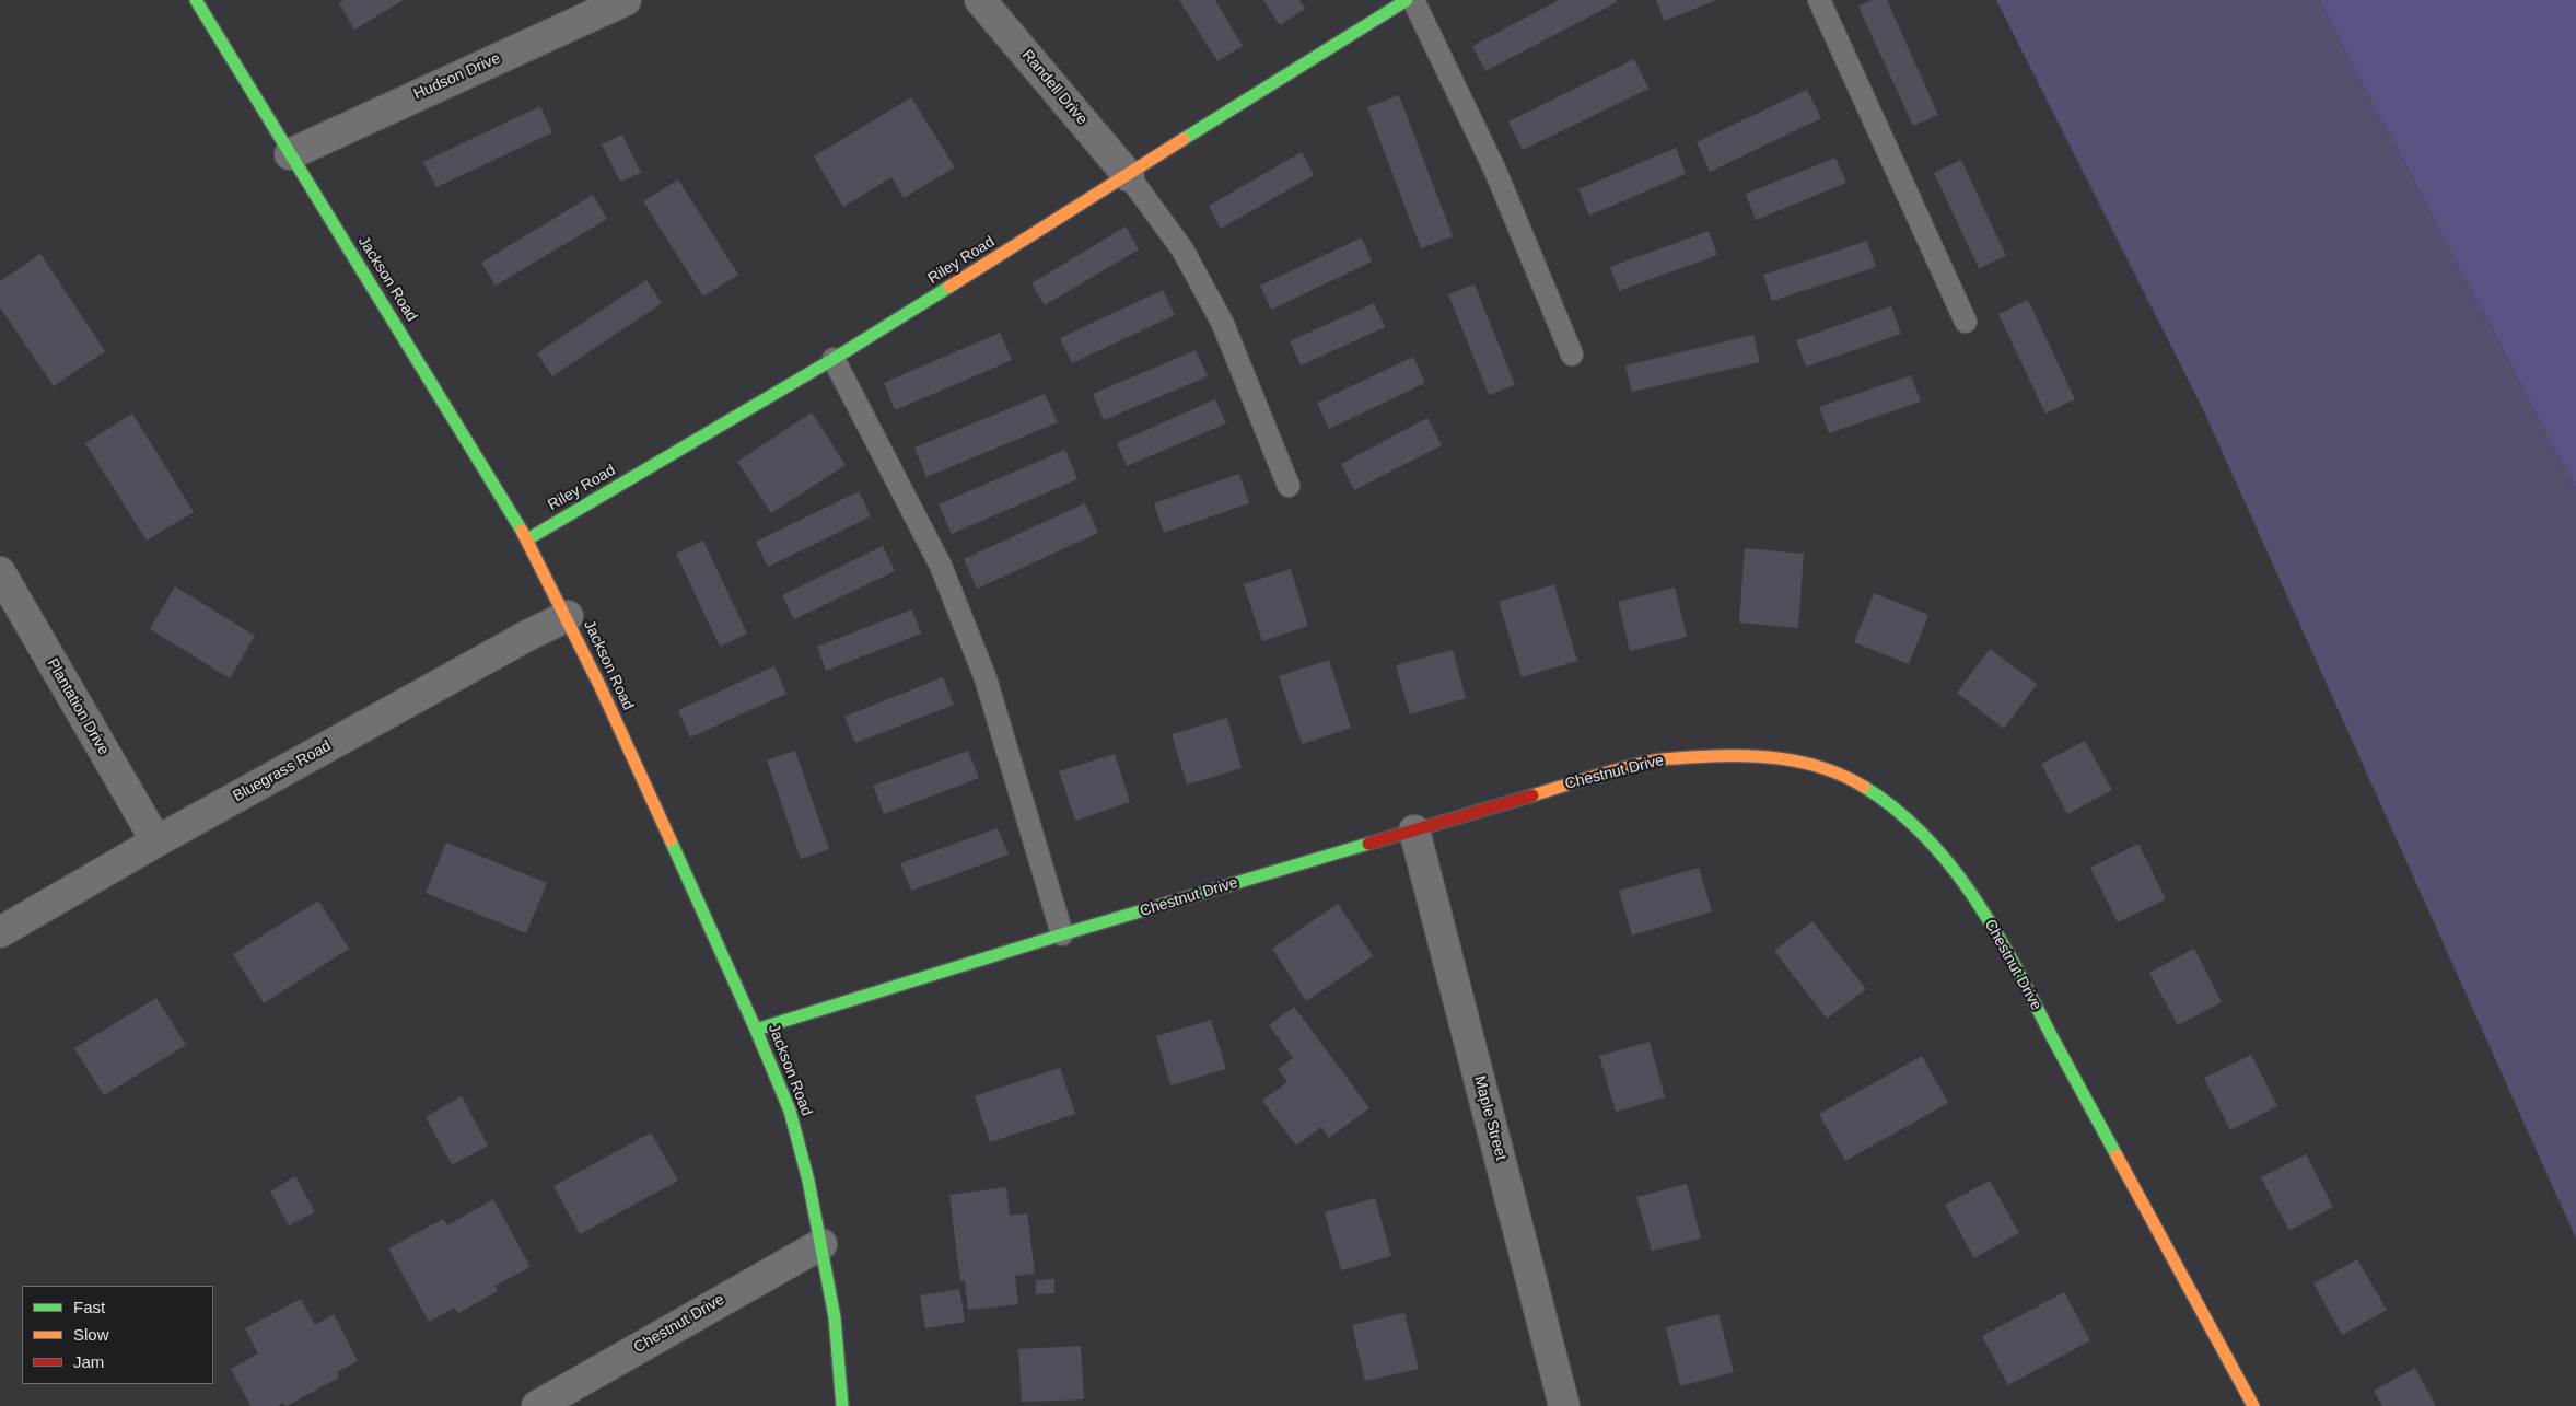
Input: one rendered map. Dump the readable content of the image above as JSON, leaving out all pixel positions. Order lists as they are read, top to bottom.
{
  "streets": {
    "street": [
      "Hudson Drive",
      "Randell Drive",
      "Riley Road",
      "Jackson Road",
      "Plantation Drive",
      "Bluegrass Road",
      "Chestnut Drive",
      "Maple Street"
    ]
  },
  "crossings": [
    ["Hudson Drive", "Jackson Road"],
    ["Randell Drive", "Riley Road"],
    ["Riley Road", "Jackson Road"],
    ["Jackson Road", "Bluegrass Road"],
    ["Jackson Road", "Chestnut Drive"],
    ["Plantation Drive", "Bluegrass Road"],
    ["Chestnut Drive", "Maple Street"]
  ],
  "legend": ["Fast", "Slow", "Jam"]
}
